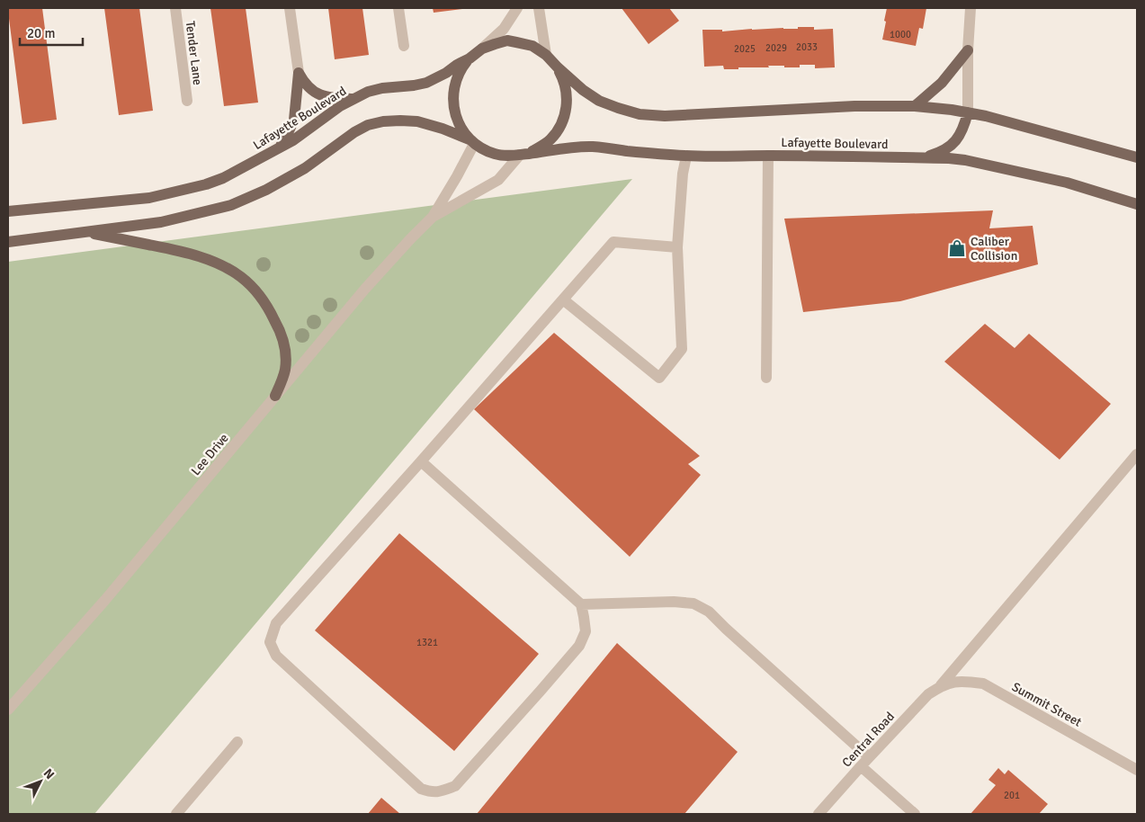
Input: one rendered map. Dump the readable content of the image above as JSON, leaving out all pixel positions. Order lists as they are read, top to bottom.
{
  "streets": {
    "main road": ["Lafayette Boulevard"],
    "street": [
      "Tender Lane",
      "Lee Drive",
      "Summit Street",
      "Central Road"
    ]
  },
  "crossings": [
    ["Summit Street", "Central Road"]
  ],
  "places": {
    "shop": ["Caliber Collision"]
  },
  "house_numbers": [
    "1000",
    "2033",
    "2029",
    "2025",
    "1321",
    "201"
  ],
  "scale_bar": "20 m",
  "north": "top right"
}
